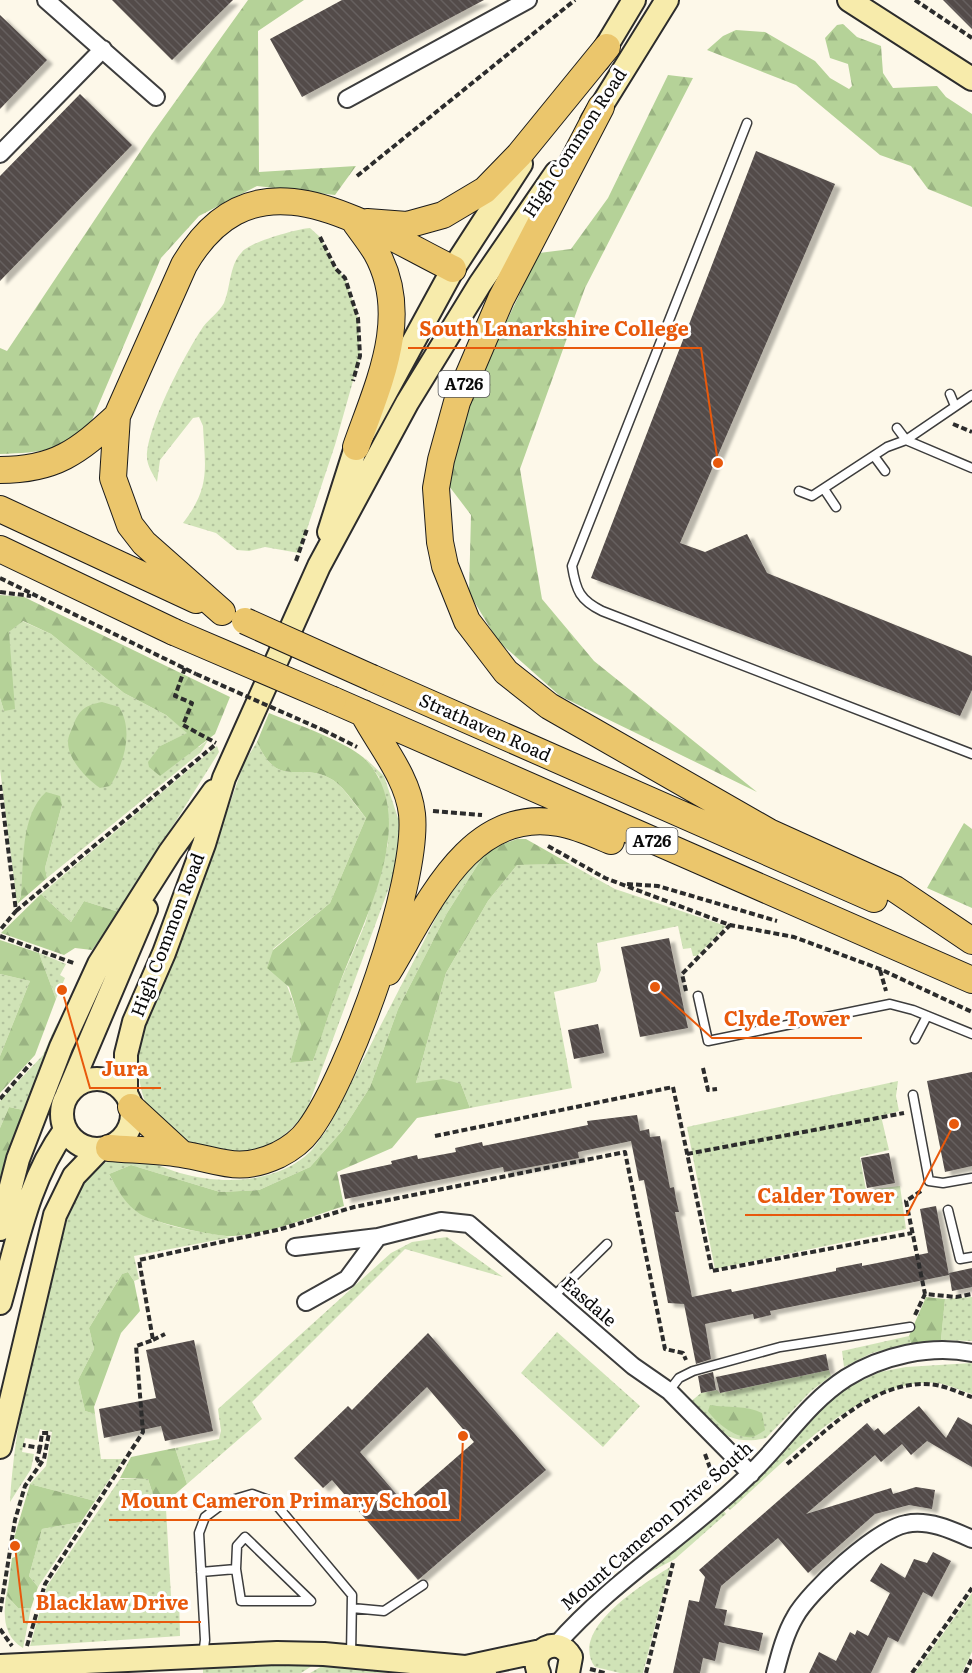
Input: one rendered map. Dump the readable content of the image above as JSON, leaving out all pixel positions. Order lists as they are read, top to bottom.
{
  "streets": {
    "main road": ["A726", "Strathaven Road"],
    "street": ["High Common Road", "Easdale", "Mount Cameron Drive South"]
  },
  "crossings": [
    ["High Common Road", "A726"],
    ["A726", "Strathaven Road"],
    ["Easdale", "Mount Cameron Drive South"]
  ],
  "places": [
    "South Lanarkshire College",
    "Clyde Tower",
    "Jura",
    "Calder Tower",
    "Mount Cameron Primary School",
    "Blacklaw Drive"
  ]
}
